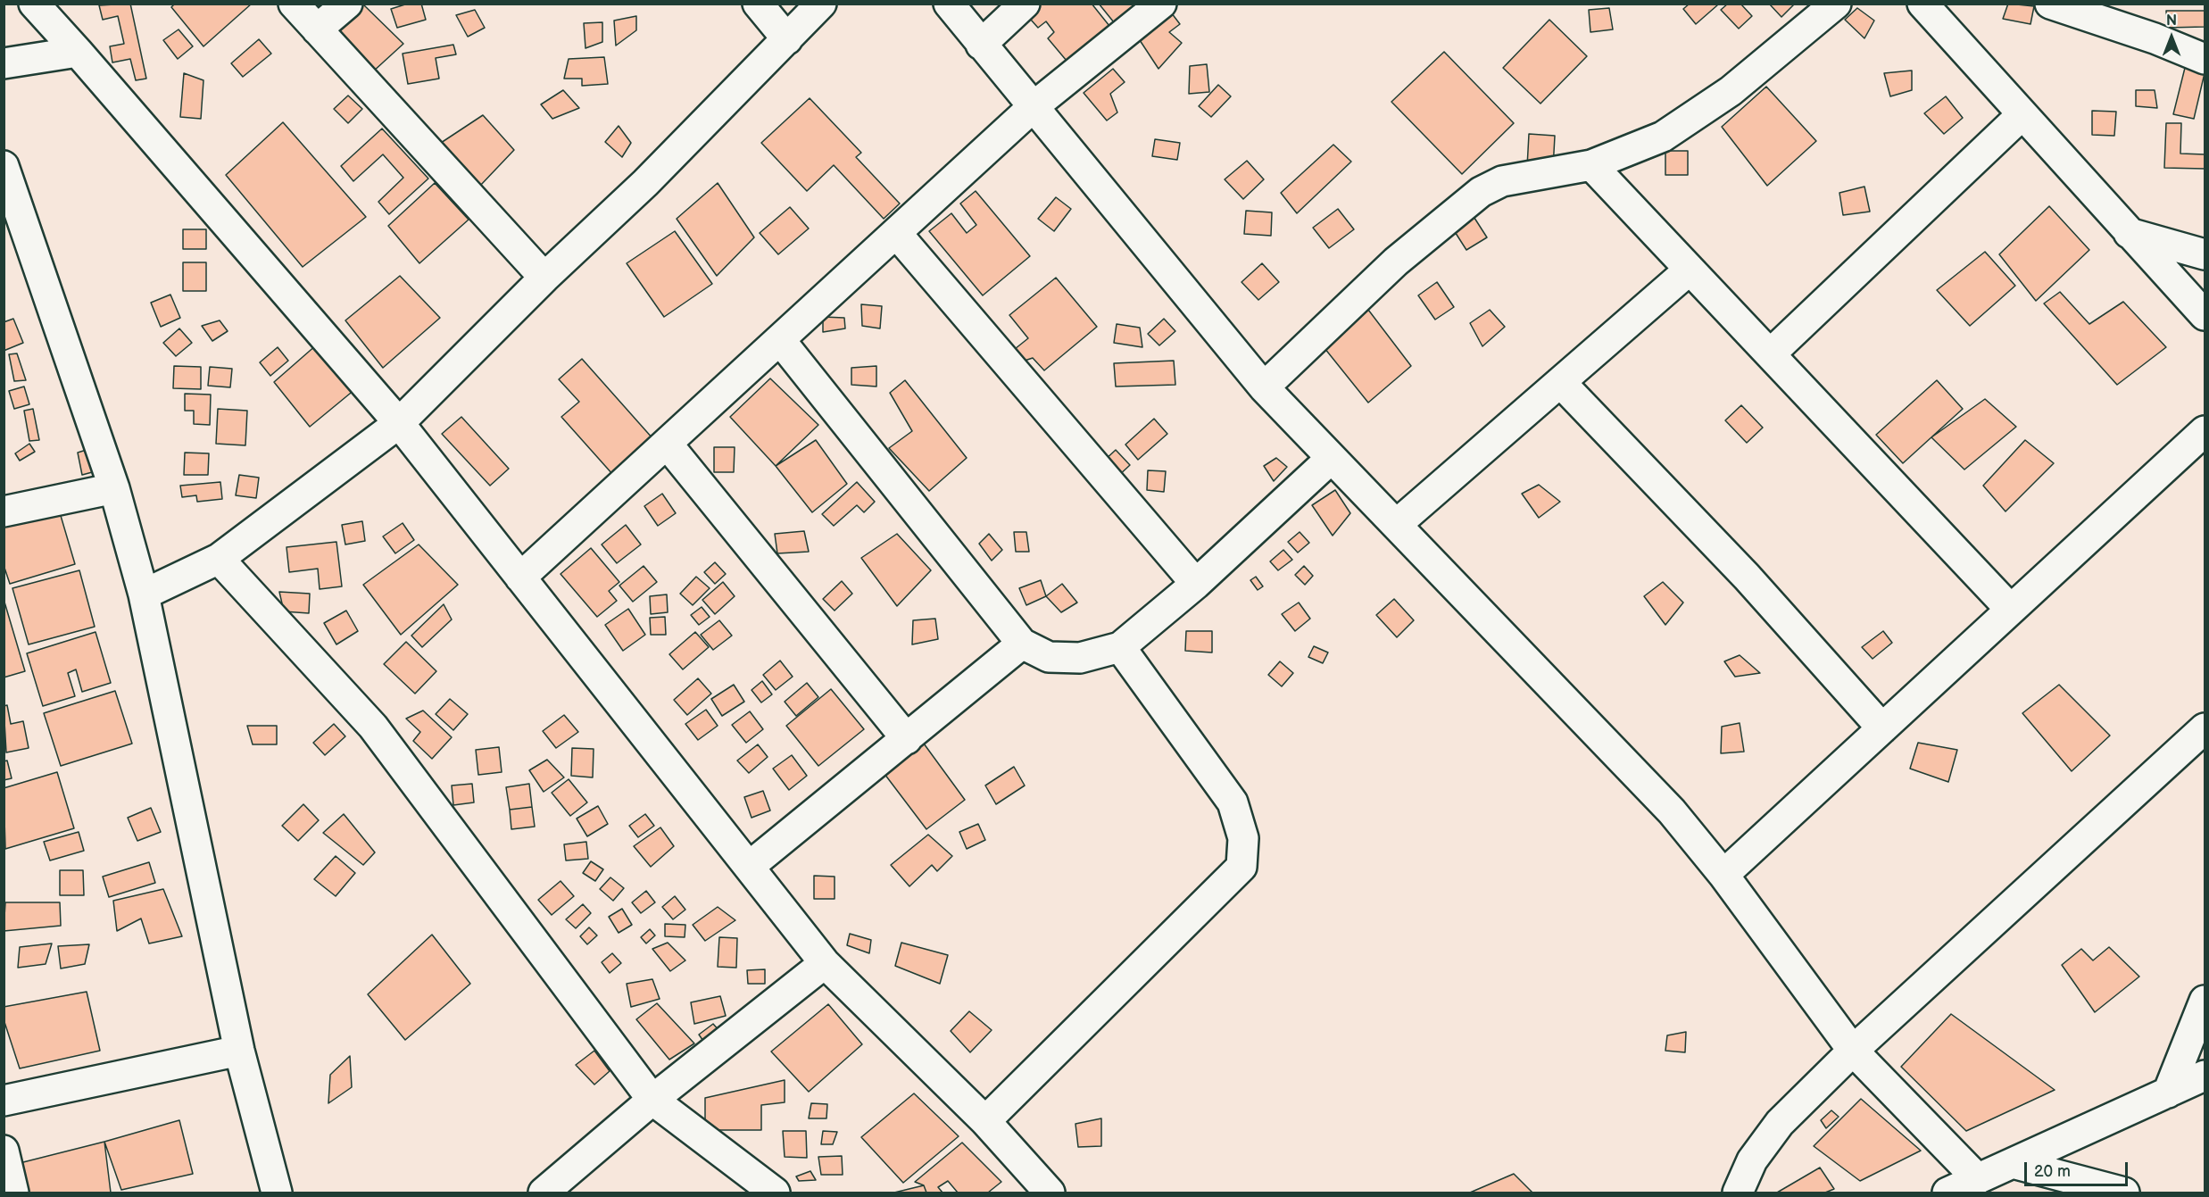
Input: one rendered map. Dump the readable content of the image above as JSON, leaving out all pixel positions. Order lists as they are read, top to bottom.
{
  "scale_bar": "20 m",
  "north": "top"
}
